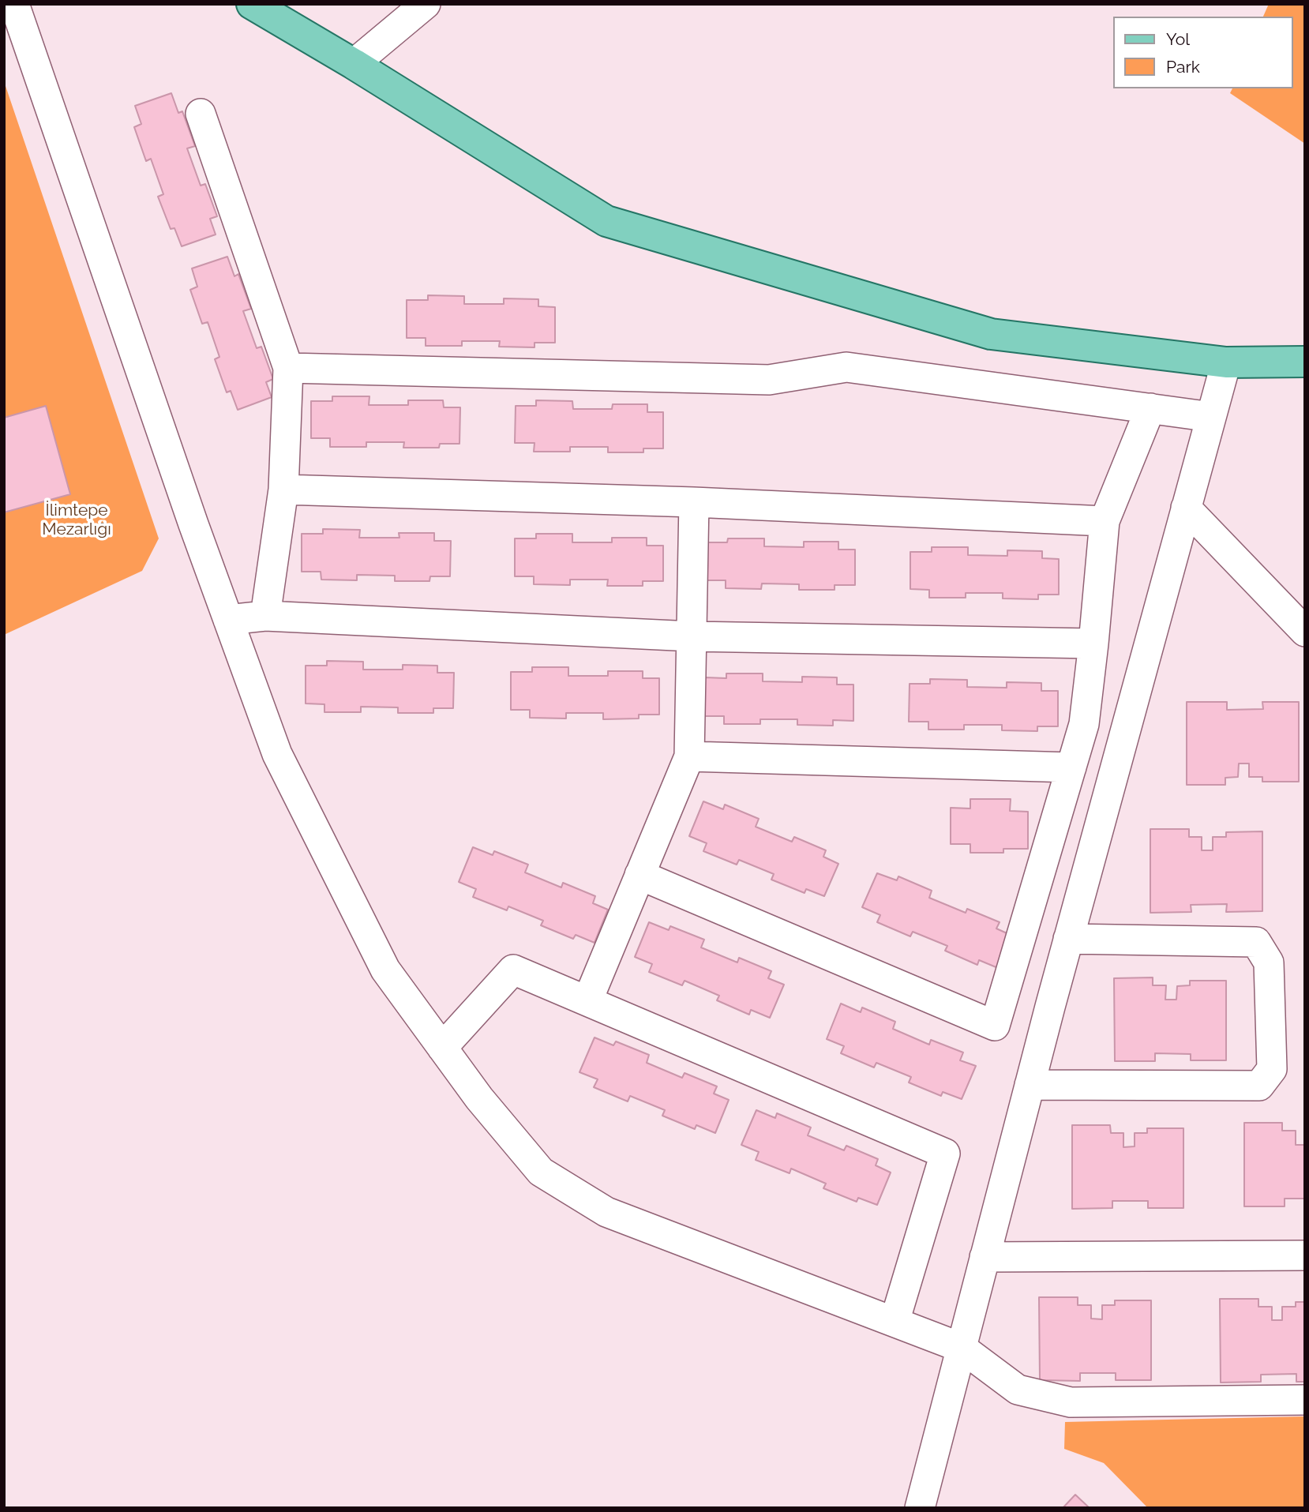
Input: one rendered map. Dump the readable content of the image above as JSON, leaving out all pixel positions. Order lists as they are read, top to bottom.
{
  "parks": ["İlimtepe Mezarlığı"],
  "legend": ["Yol", "Park"]
}
